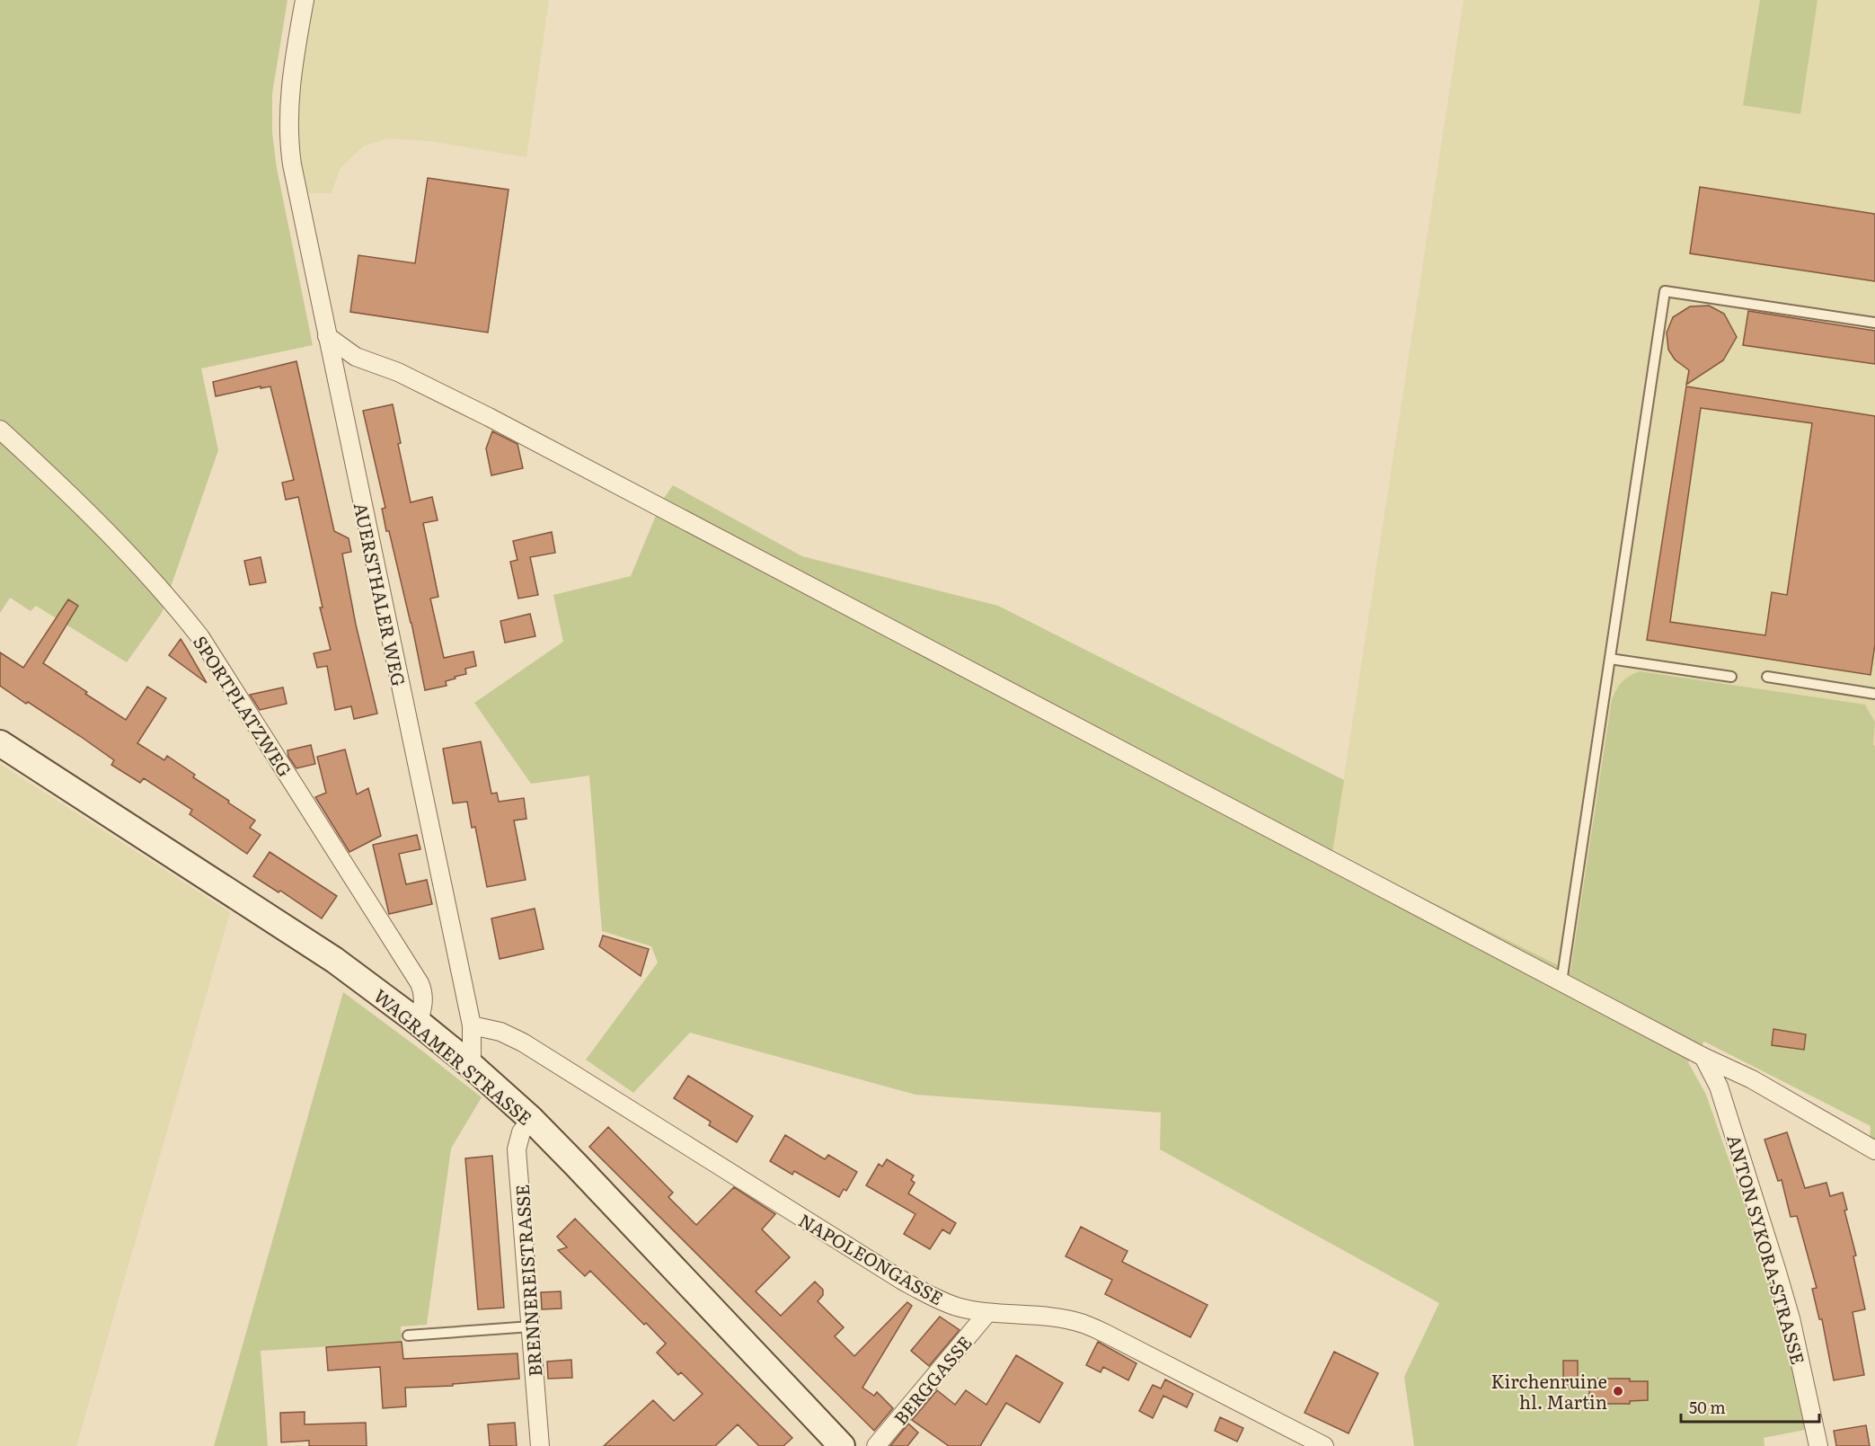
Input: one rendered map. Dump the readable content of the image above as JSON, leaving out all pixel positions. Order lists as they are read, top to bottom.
{
  "streets": {
    "main road": ["WAGRAMER STRASSE"],
    "street": [
      "AUERSTHALER WEG",
      "SPORTPLATZWEG",
      "ANTON SYKORA-STRASSE",
      "NAPOLEONGASSE",
      "BRENNEREISTRASSE",
      "BERGGASSE"
    ]
  },
  "crossings": [
    ["AUERSTHALER WEG", "WAGRAMER STRASSE"],
    ["AUERSTHALER WEG", "NAPOLEONGASSE"],
    ["SPORTPLATZWEG", "WAGRAMER STRASSE"],
    ["WAGRAMER STRASSE", "BRENNEREISTRASSE"],
    ["NAPOLEONGASSE", "BERGGASSE"]
  ],
  "places": ["Kirchenruine hl. Martin"],
  "scale_bar": "50 m"
}
